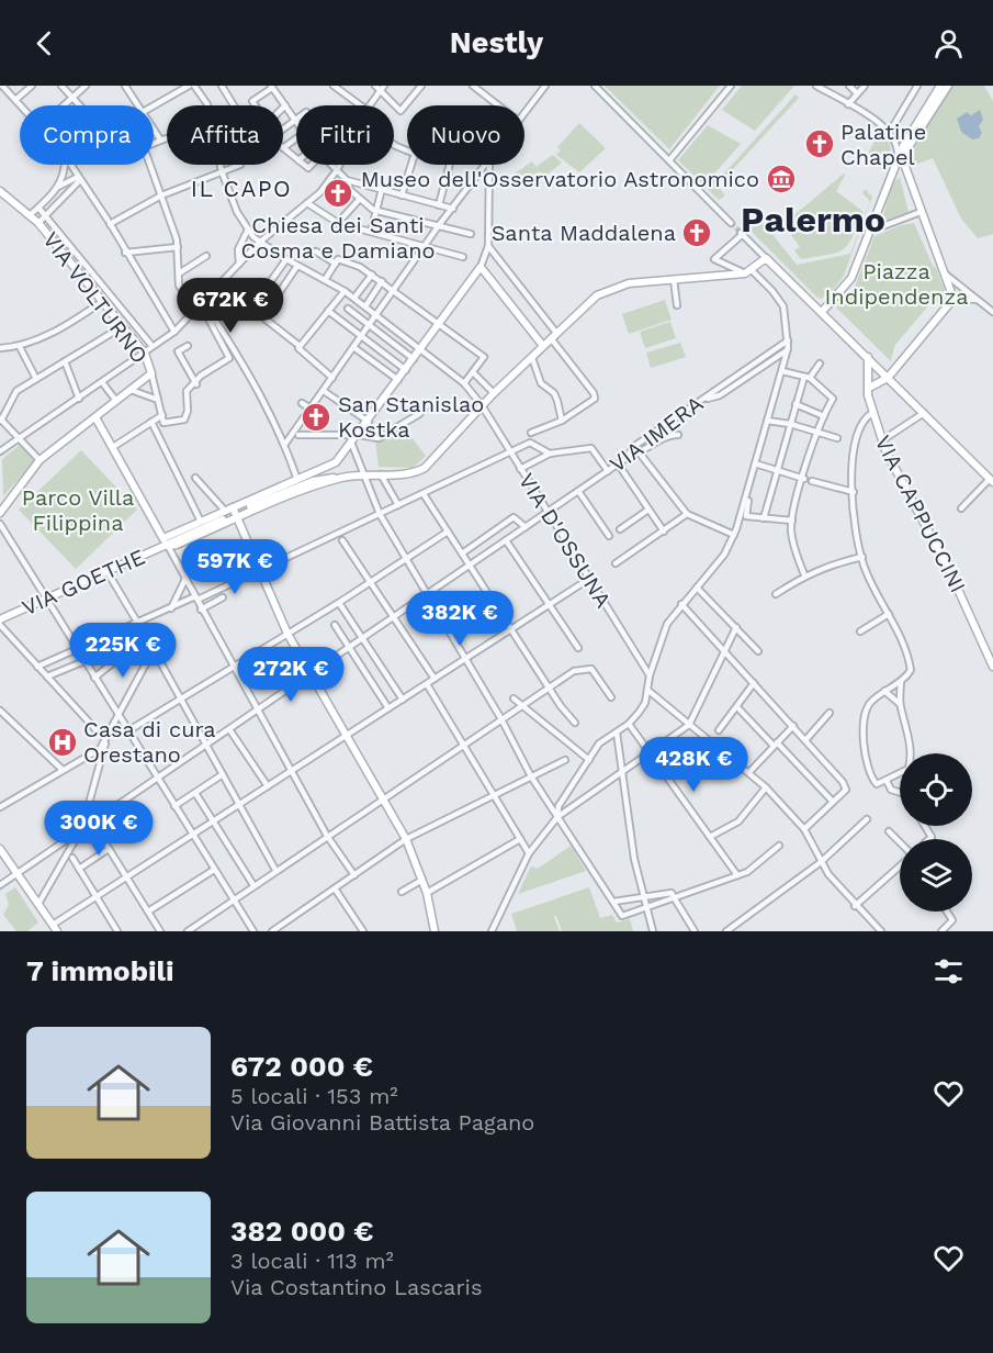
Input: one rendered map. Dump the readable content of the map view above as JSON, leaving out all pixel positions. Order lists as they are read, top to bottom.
{
  "streets": {
    "street": [
      "VIA VOLTURNO",
      "VIA IMERA",
      "VIA CAPPUCCINI",
      "VIA D'OSSUNA",
      "VIA GOETHE"
    ]
  },
  "crossings": [
    ["VIA IMERA", "VIA D'OSSUNA"]
  ],
  "districts": ["IL CAPO", "Palermo"],
  "parks": ["Piazza Indipendenza", "Parco Villa Filippina"],
  "places": {
    "church": [
      "Palatine Chapel",
      "Chiesa dei Santi Cosma e Damiano",
      "Santa Maddalena",
      "San Stanislao Kostka"
    ],
    "museum": ["Museo dell'Osservatorio Astronomico"],
    "hospital": ["Casa di cura Orestano"]
  },
  "page": {
    "header": "Nestly",
    "chip": [
      "Compra",
      "Affitta",
      "Filtri",
      "Nuovo"
    ],
    "price": [
      "672K €",
      "597K €",
      "382K €",
      "225K €",
      "272K €",
      "428K €",
      "300K €"
    ],
    "heading": "7 immobili",
    "list": [
      {
        "name": "672 000 €",
        "note": "5 locali · 153 m² · Via Giovanni Battista Pagano"
      },
      {
        "name": "382 000 €",
        "note": "3 locali · 113 m² · Via Costantino Lascaris"
      }
    ]
  }
}
